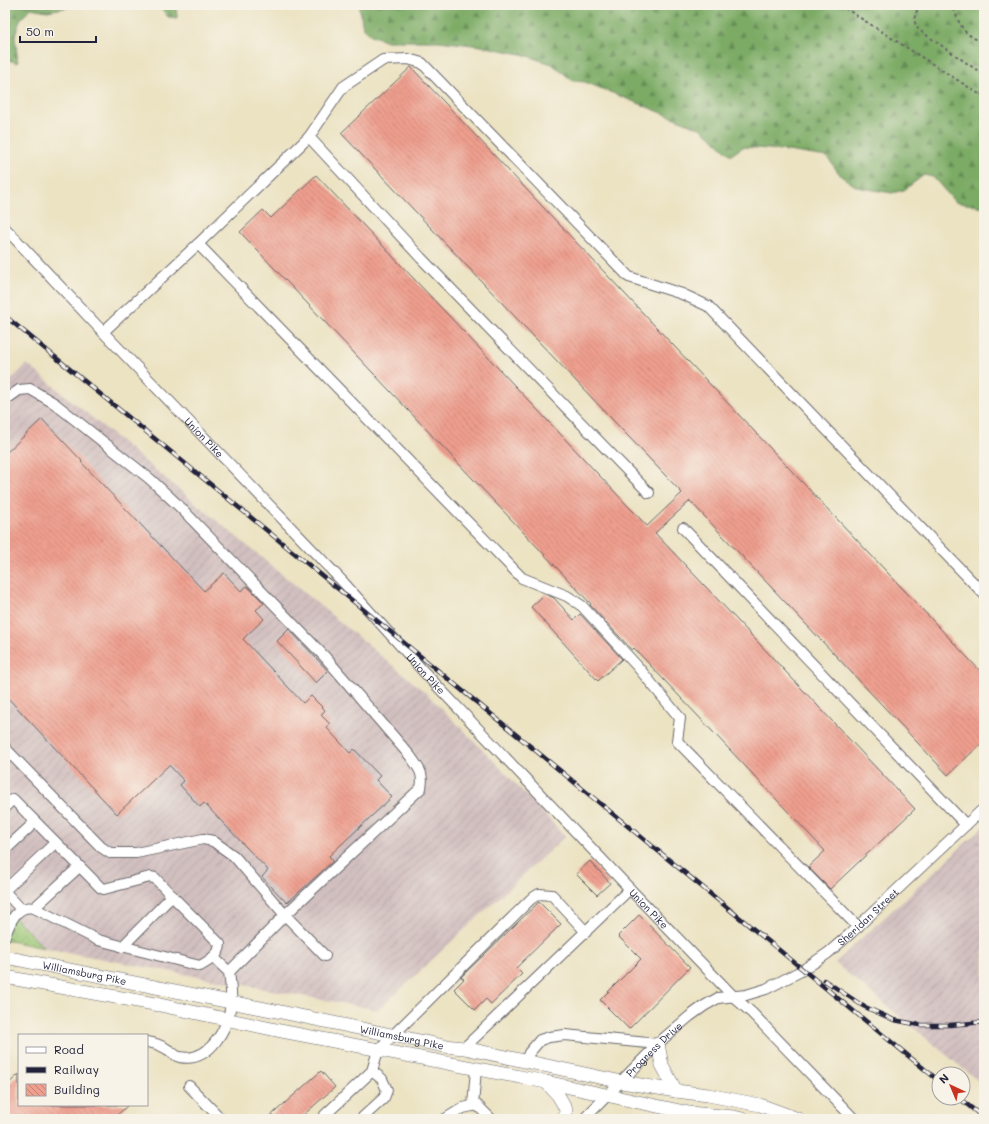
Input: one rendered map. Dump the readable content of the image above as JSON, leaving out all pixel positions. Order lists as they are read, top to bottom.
{
  "streets": {
    "main road": ["Williamsburg Pike"],
    "street": ["Union Pike", "Sheridan Street", "Progress Drive"]
  },
  "crossings": [
    ["Union Pike", "Sheridan Street"],
    ["Union Pike", "Progress Drive"],
    ["Sheridan Street", "Progress Drive"],
    ["Williamsburg Pike", "Progress Drive"]
  ],
  "legend": ["Road", "Railway", "Building"],
  "scale_bar": "50 m",
  "north": "top left"
}
